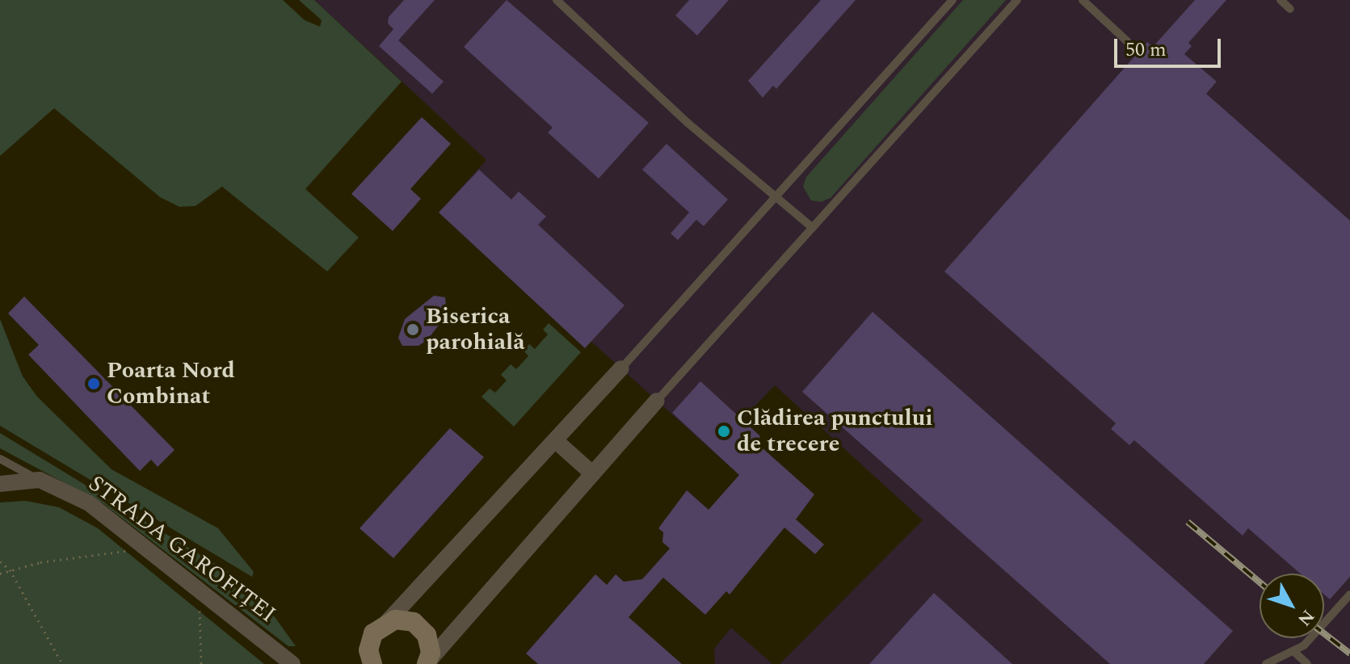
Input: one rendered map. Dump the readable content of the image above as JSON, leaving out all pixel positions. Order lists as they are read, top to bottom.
{
  "streets": {
    "street": ["STRADA GAROFIȚEI"]
  },
  "places": ["Biserica parohială", "Poarta Nord Combinat", "Clădirea punctului de trecere"],
  "scale_bar": "50 m",
  "north": "bottom right"
}
